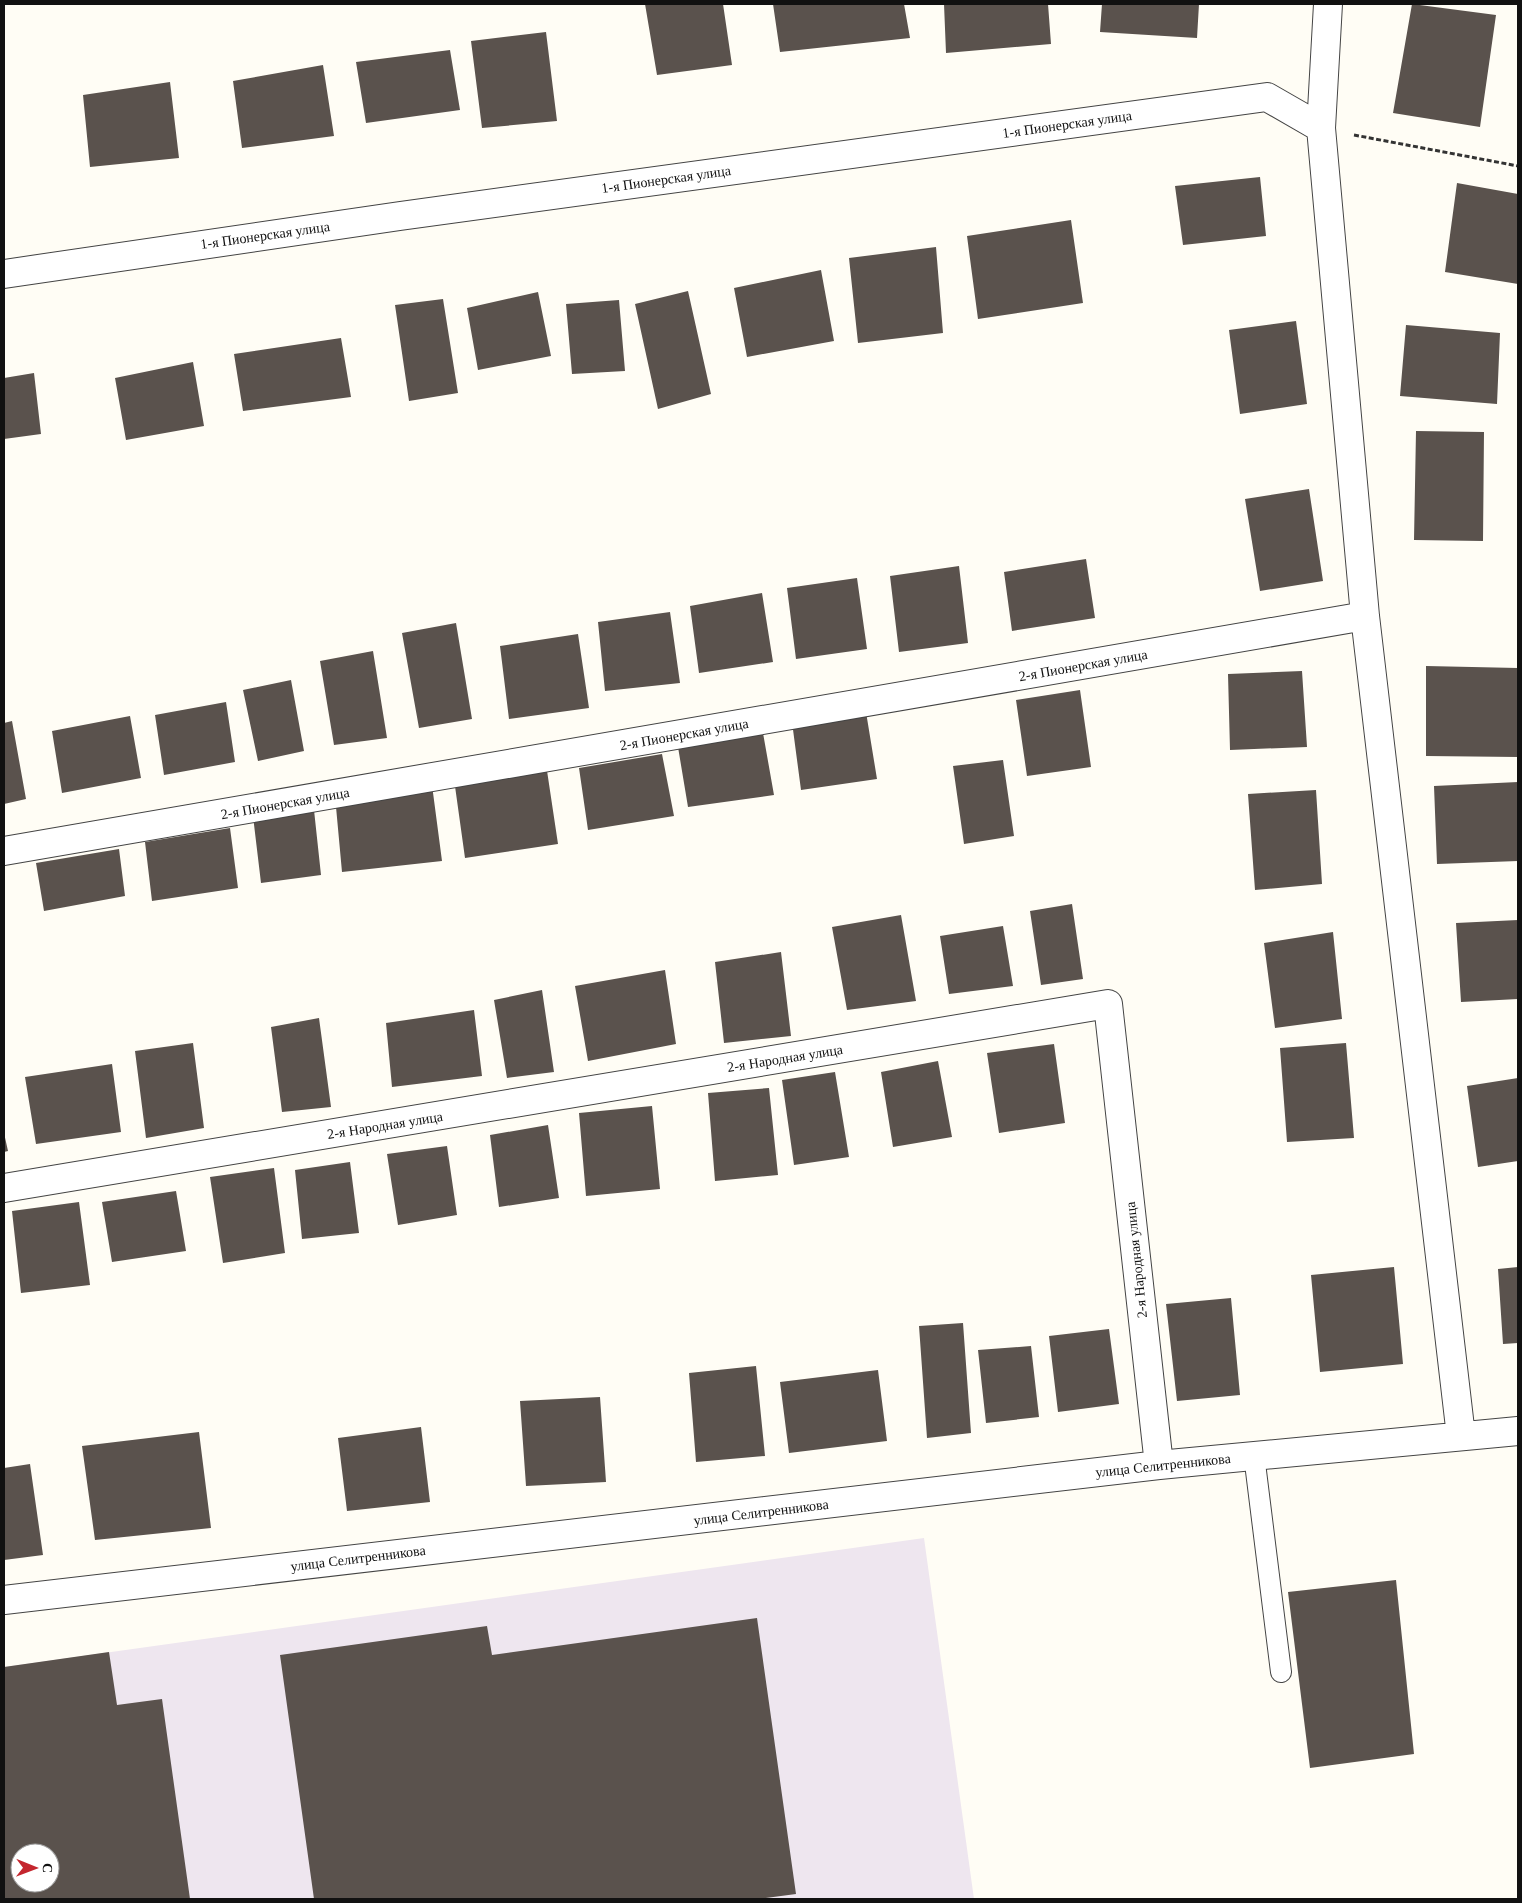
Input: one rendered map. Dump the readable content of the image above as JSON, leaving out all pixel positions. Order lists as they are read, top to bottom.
{
  "streets": {
    "street": [
      "1-я Пионерская улица",
      "2-я Пионерская улица",
      "2-я Народная улица",
      "улица Селитренникова"
    ]
  },
  "crossings": [
    ["2-я Народная улица", "улица Селитренникова"]
  ],
  "north": "right"
}
